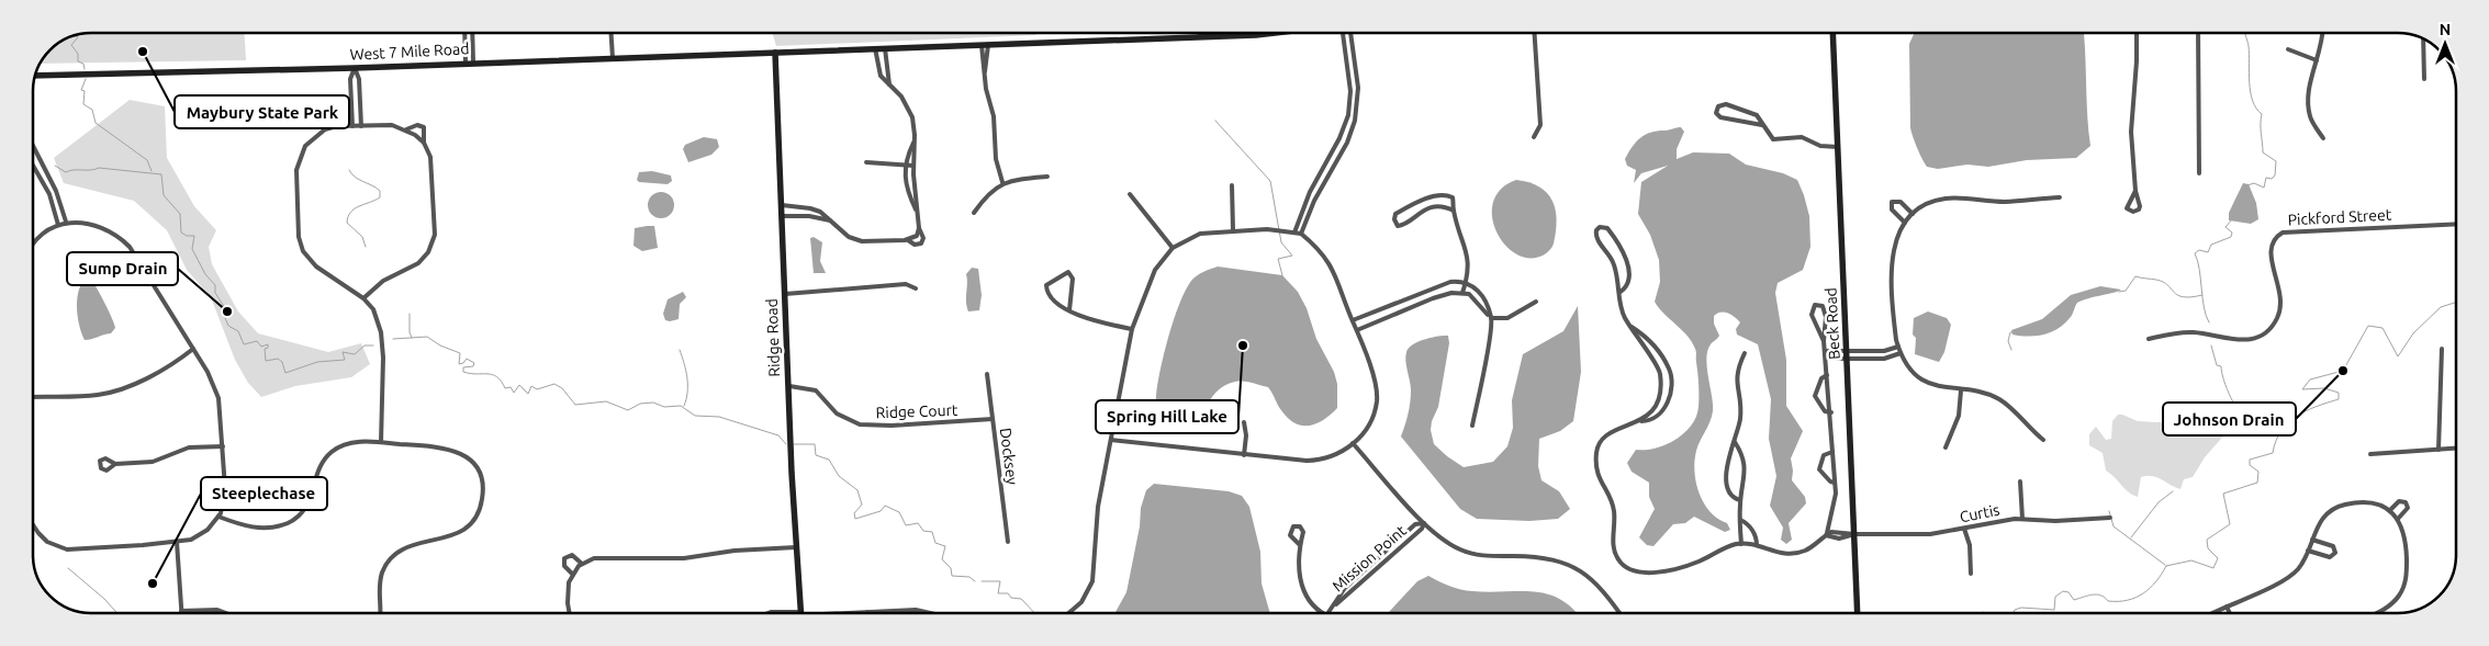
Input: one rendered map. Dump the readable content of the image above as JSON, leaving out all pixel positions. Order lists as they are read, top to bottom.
{
  "streets": {
    "street": [
      "West 7 Mile Road",
      "Pickford Street",
      "Beck Road",
      "Ridge Road",
      "Ridge Court",
      "Docksey",
      "Curtis",
      "Mission Point"
    ]
  },
  "crossings": [
    ["West 7 Mile Road", "Ridge Road"],
    ["Beck Road", "Curtis"],
    ["Ridge Road", "Ridge Court"],
    ["Ridge Court", "Docksey"]
  ],
  "places": [
    "Maybury State Park",
    "Sump Drain",
    "Spring Hill Lake",
    "Johnson Drain",
    "Steeplechase"
  ],
  "north": "top"
}
